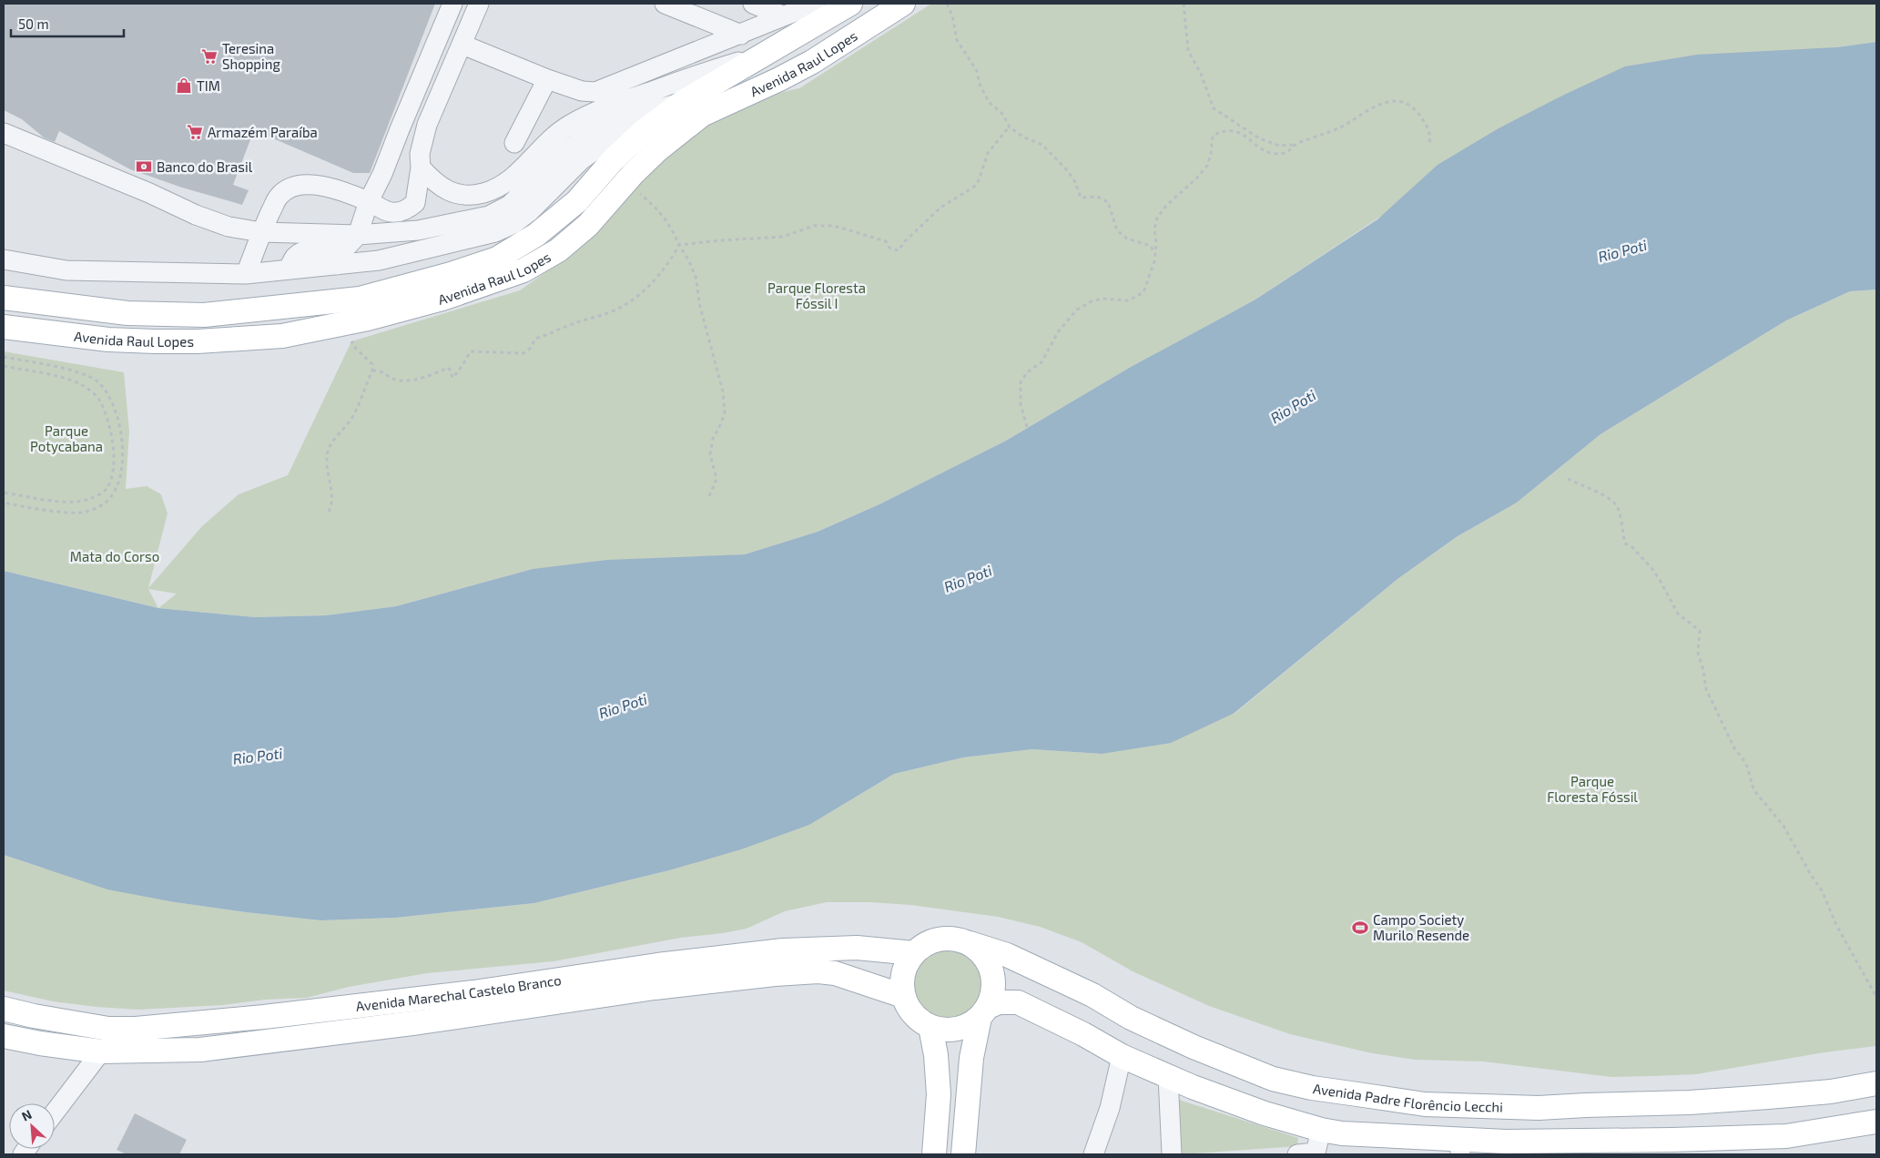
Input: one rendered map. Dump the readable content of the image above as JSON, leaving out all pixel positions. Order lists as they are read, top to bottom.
{
  "streets": {
    "main road": ["Avenida Raul Lopes", "Avenida Marechal Castelo Branco", "Avenida Padre Florêncio Lecchi"]
  },
  "crossings": [
    ["Avenida Marechal Castelo Branco", "Avenida Padre Florêncio Lecchi"]
  ],
  "water": ["Rio Poti"],
  "parks": [
    "Parque Floresta Fóssil I",
    "Parque Potycabana",
    "Mata do Corso",
    "Parque Floresta Fóssil"
  ],
  "places": {
    "supermarket": ["Teresina Shopping", "Armazém Paraíba"],
    "shop": ["TIM"],
    "bank": ["Banco do Brasil"],
    "sports": ["Campo Society Murilo Resende"]
  },
  "scale_bar": "50 m",
  "north": "top left"
}
